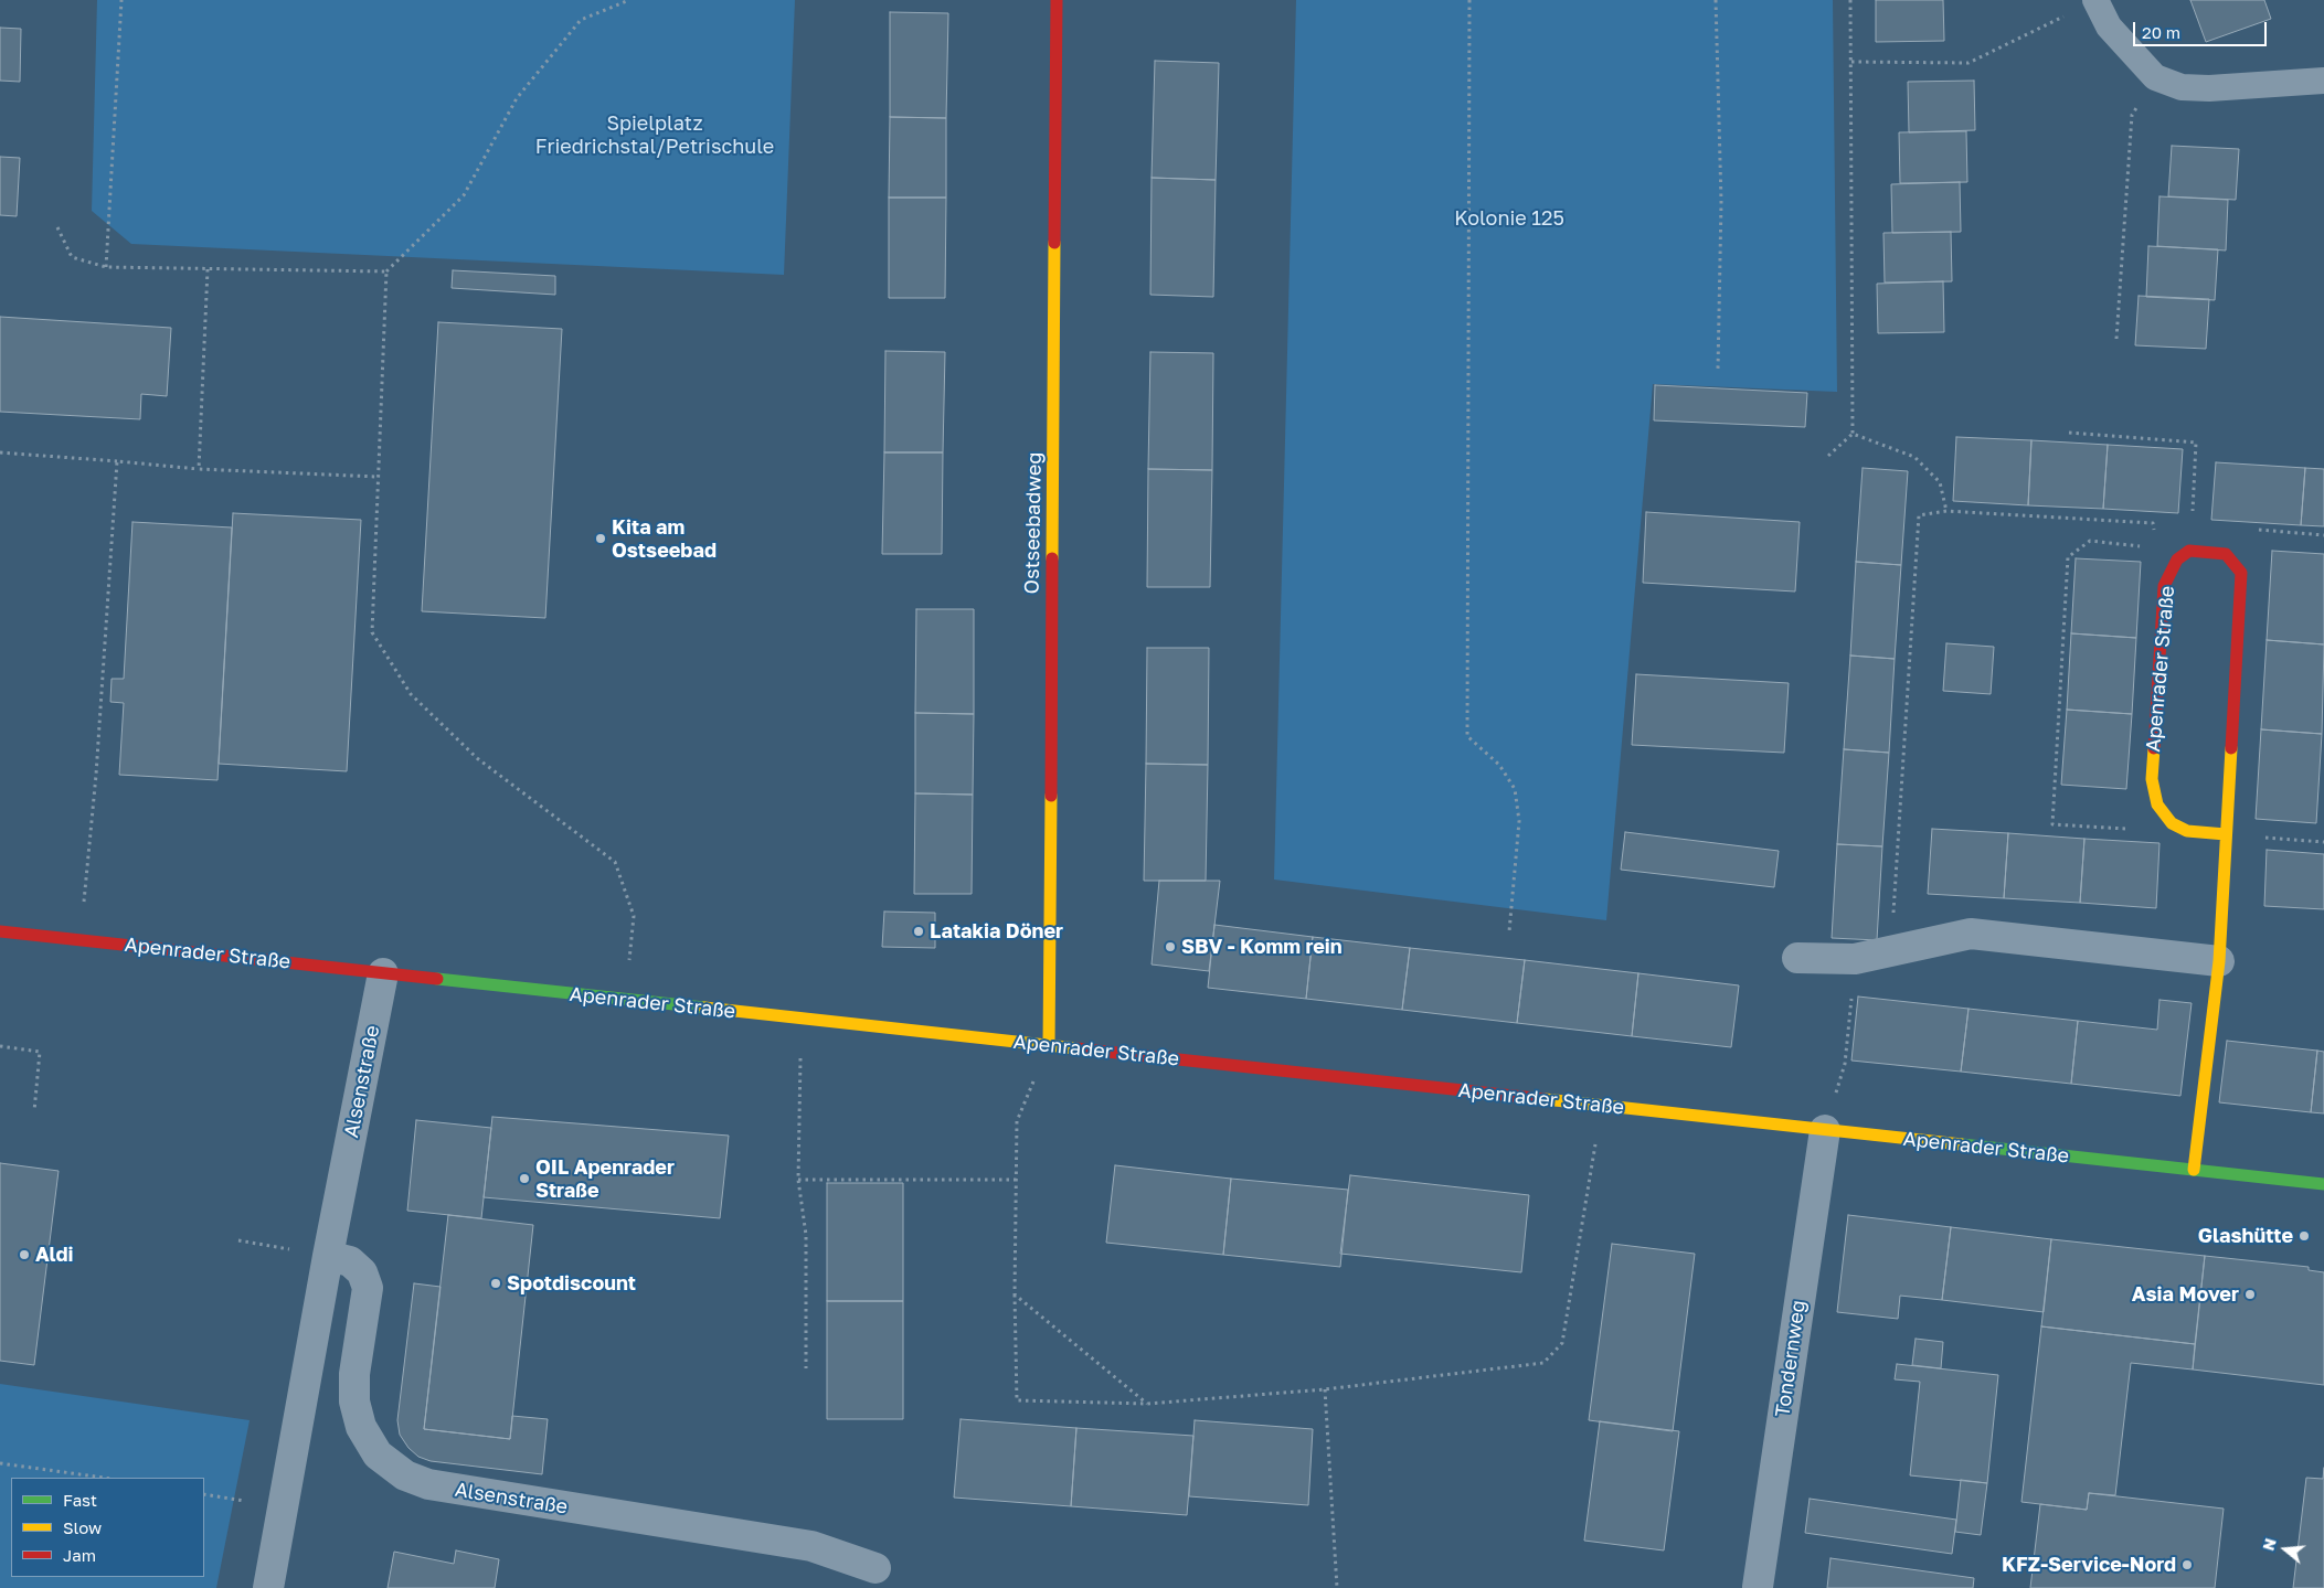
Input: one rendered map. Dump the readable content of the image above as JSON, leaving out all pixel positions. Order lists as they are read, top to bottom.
{
  "streets": {
    "main road": ["Ostseebadweg", "Apenrader Straße"],
    "street": ["Alsenstraße", "Tondernweg"]
  },
  "crossings": [
    ["Ostseebadweg", "Apenrader Straße"],
    ["Apenrader Straße", "Alsenstraße"],
    ["Apenrader Straße", "Tondernweg"]
  ],
  "parks": ["Spielplatz Friedrichstal/Petrischule", "Kolonie 125"],
  "places": [
    "Kita am Ostseebad",
    "Latakia Döner",
    "SBV - Komm rein",
    "OIL Apenrader Straße",
    "Glashütte",
    "Aldi",
    "Spotdiscount",
    "Asia Mover",
    "KFZ-Service-Nord"
  ],
  "legend": ["Fast", "Slow", "Jam"],
  "scale_bar": "20 m",
  "north": "left"
}
